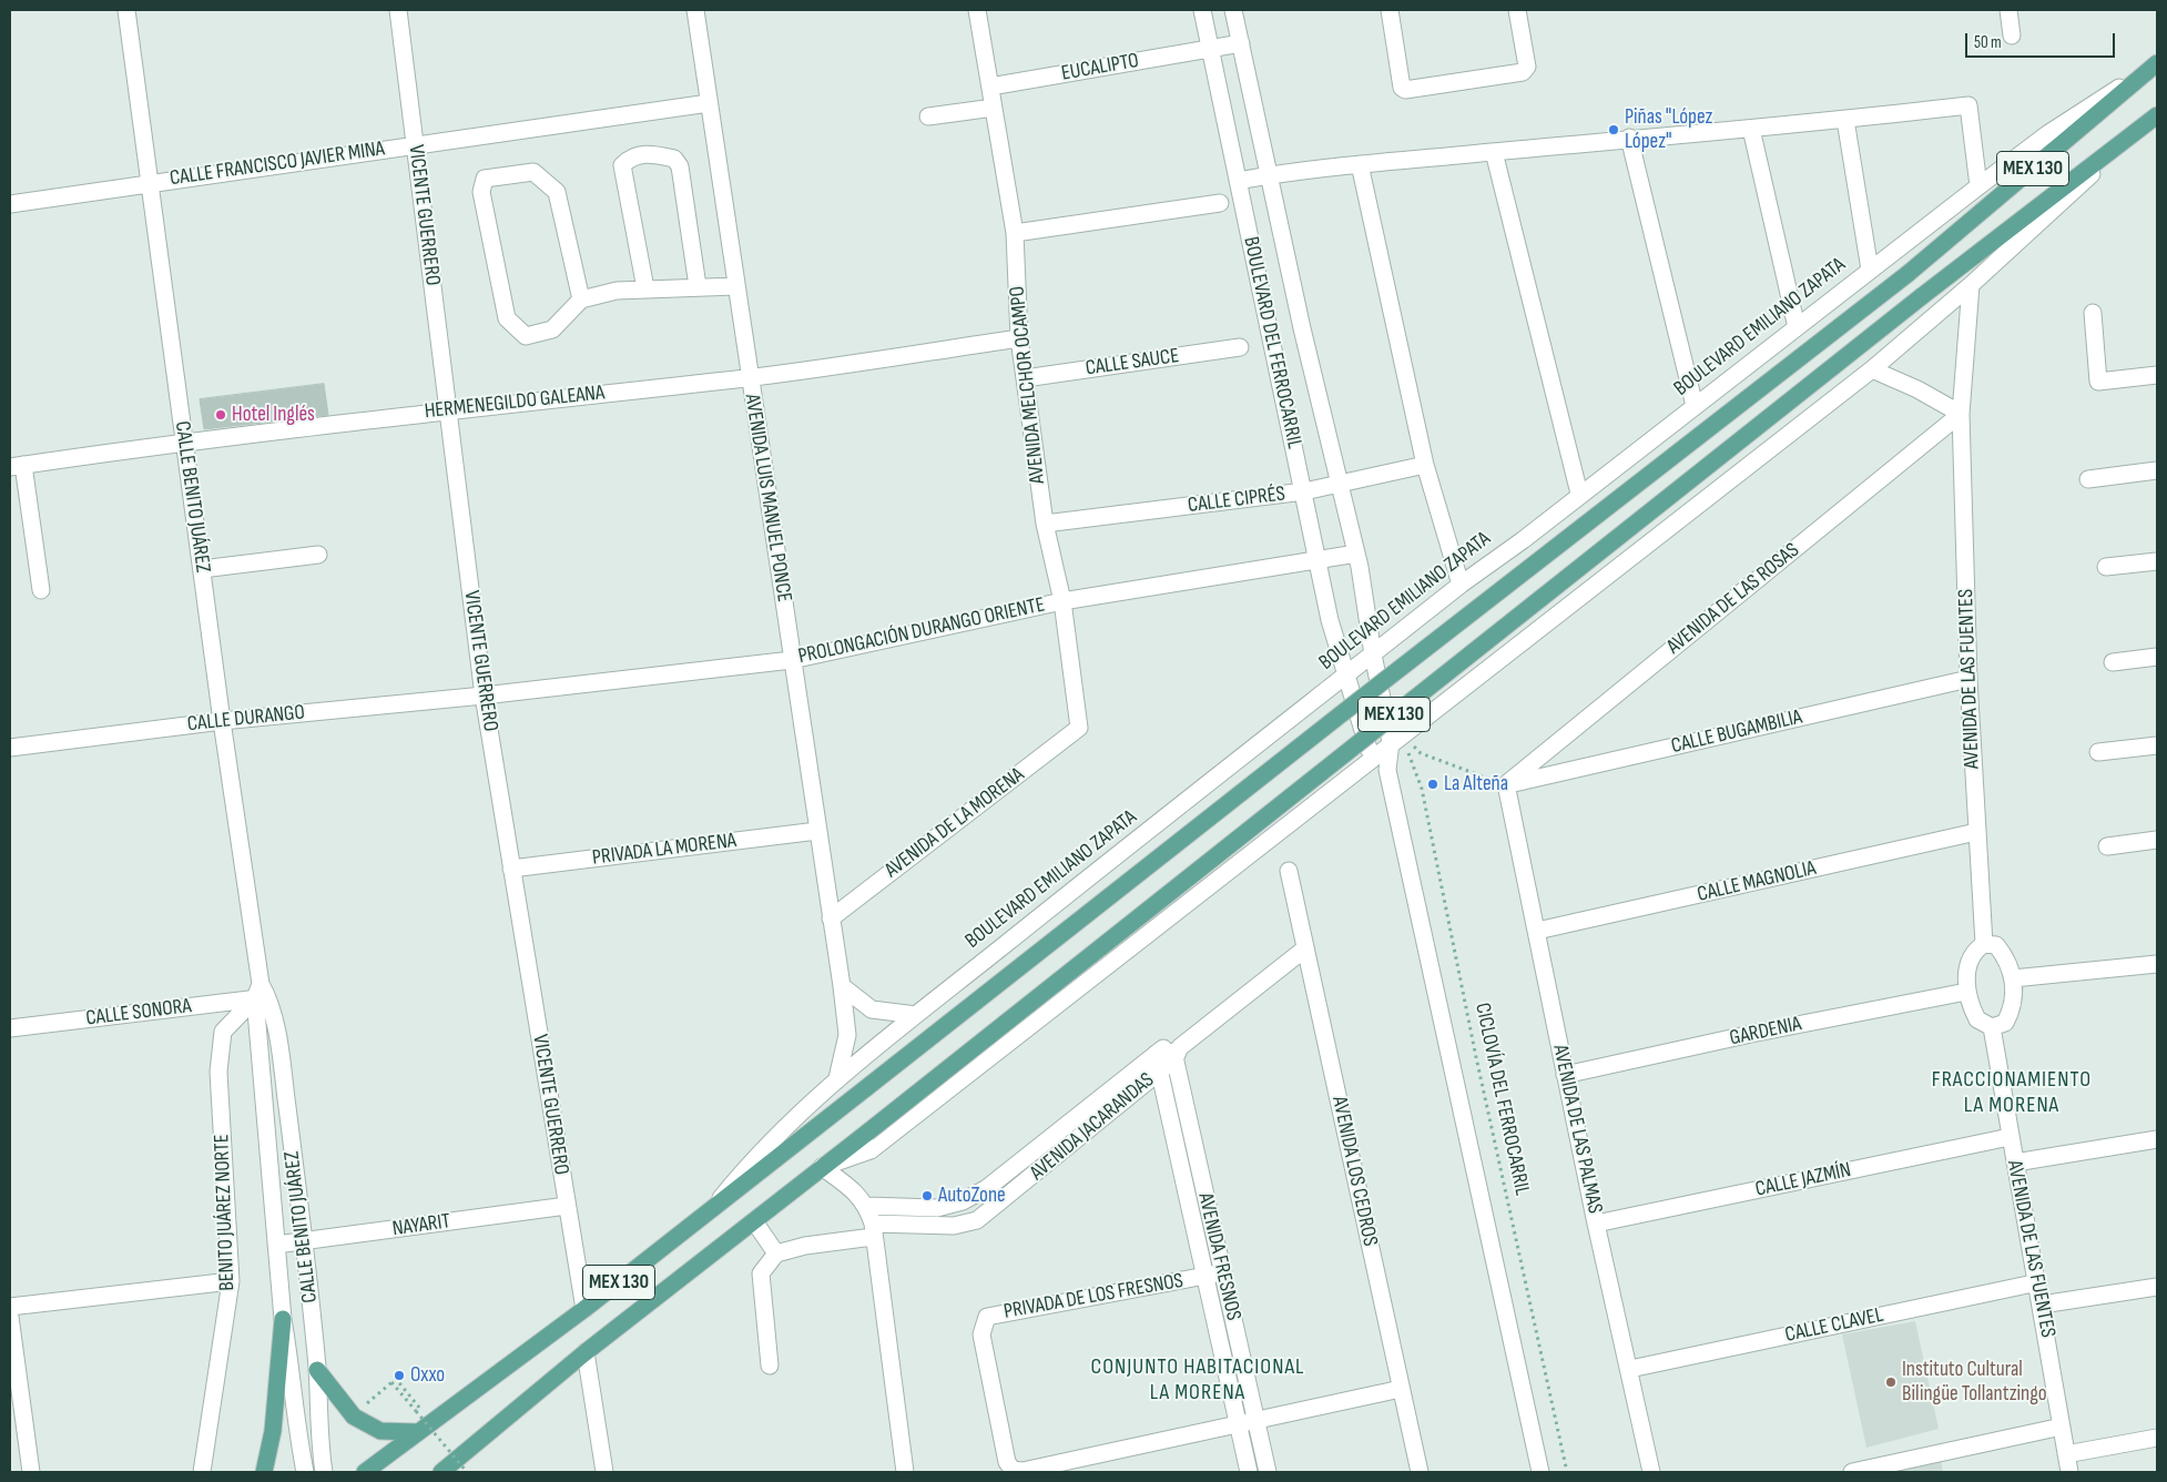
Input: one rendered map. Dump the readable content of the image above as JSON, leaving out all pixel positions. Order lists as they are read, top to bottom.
{
  "streets": {
    "main road": ["MEX 130", "BOULEVARD EMILIANO ZAPATA"],
    "street": [
      "EUCALIPTO",
      "CALLE FRANCISCO JAVIER MINA",
      "VICENTE GUERRERO",
      "BOULEVARD DEL FERROCARRIL",
      "CALLE SAUCE",
      "AVENIDA MELCHOR OCAMPO",
      "HERMENEGILDO GALEANA",
      "CALLE BENITO JUÁREZ",
      "AVENIDA LUIS MANUEL PONCE",
      "CALLE CIPRÉS",
      "AVENIDA DE LAS ROSAS",
      "PROLONGACIÓN DURANGO ORIENTE",
      "AVENIDA DE LAS FUENTES",
      "CALLE DURANGO",
      "CALLE BUGAMBILIA",
      "AVENIDA DE LA MORENA",
      "PRIVADA LA MORENA",
      "CALLE MAGNOLIA",
      "CALLE SONORA",
      "GARDENIA",
      "AVENIDA JACARANDAS",
      "AVENIDA DE LAS PALMAS",
      "AVENIDA LOS CEDROS",
      "CALLE JAZMÍN",
      "BENITO JUÁREZ NORTE",
      "NAYARIT",
      "AVENIDA FRESNOS",
      "PRIVADA DE LOS FRESNOS",
      "CALLE CLAVEL"
    ],
    "path": ["CICLOVÍA DEL FERROCARRIL"]
  },
  "crossings": [
    ["EUCALIPTO", "BOULEVARD DEL FERROCARRIL"],
    ["EUCALIPTO", "AVENIDA MELCHOR OCAMPO"],
    ["CALLE FRANCISCO JAVIER MINA", "VICENTE GUERRERO"],
    ["CALLE FRANCISCO JAVIER MINA", "CALLE BENITO JUÁREZ"],
    ["CALLE FRANCISCO JAVIER MINA", "AVENIDA LUIS MANUEL PONCE"],
    ["VICENTE GUERRERO", "BOULEVARD EMILIANO ZAPATA"],
    ["VICENTE GUERRERO", "HERMENEGILDO GALEANA"],
    ["VICENTE GUERRERO", "PROLONGACIÓN DURANGO ORIENTE"],
    ["VICENTE GUERRERO", "CALLE DURANGO"],
    ["VICENTE GUERRERO", "PRIVADA LA MORENA"],
    ["VICENTE GUERRERO", "NAYARIT"],
    ["BOULEVARD EMILIANO ZAPATA", "BOULEVARD DEL FERROCARRIL"],
    ["BOULEVARD EMILIANO ZAPATA", "AVENIDA LUIS MANUEL PONCE"],
    ["BOULEVARD DEL FERROCARRIL", "CALLE CIPRÉS"],
    ["BOULEVARD DEL FERROCARRIL", "PROLONGACIÓN DURANGO ORIENTE"],
    ["BOULEVARD DEL FERROCARRIL", "CICLOVÍA DEL FERROCARRIL"],
    ["CALLE SAUCE", "AVENIDA MELCHOR OCAMPO"],
    ["AVENIDA MELCHOR OCAMPO", "HERMENEGILDO GALEANA"],
    ["AVENIDA MELCHOR OCAMPO", "CALLE CIPRÉS"],
    ["AVENIDA MELCHOR OCAMPO", "PROLONGACIÓN DURANGO ORIENTE"],
    ["AVENIDA MELCHOR OCAMPO", "AVENIDA DE LA MORENA"],
    ["HERMENEGILDO GALEANA", "CALLE BENITO JUÁREZ"],
    ["HERMENEGILDO GALEANA", "AVENIDA LUIS MANUEL PONCE"],
    ["CALLE BENITO JUÁREZ", "CALLE DURANGO"],
    ["CALLE BENITO JUÁREZ", "CALLE SONORA"],
    ["CALLE BENITO JUÁREZ", "BENITO JUÁREZ NORTE"],
    ["CALLE BENITO JUÁREZ", "NAYARIT"],
    ["AVENIDA LUIS MANUEL PONCE", "PROLONGACIÓN DURANGO ORIENTE"],
    ["AVENIDA LUIS MANUEL PONCE", "AVENIDA DE LA MORENA"],
    ["AVENIDA LUIS MANUEL PONCE", "PRIVADA LA MORENA"],
    ["AVENIDA DE LAS ROSAS", "AVENIDA DE LAS FUENTES"],
    ["AVENIDA DE LAS ROSAS", "CALLE BUGAMBILIA"],
    ["AVENIDA DE LAS ROSAS", "AVENIDA DE LAS PALMAS"],
    ["PROLONGACIÓN DURANGO ORIENTE", "CALLE DURANGO"],
    ["AVENIDA DE LAS FUENTES", "CALLE BUGAMBILIA"],
    ["AVENIDA DE LAS FUENTES", "CALLE MAGNOLIA"],
    ["AVENIDA DE LAS FUENTES", "CALLE JAZMÍN"],
    ["AVENIDA DE LAS FUENTES", "CALLE CLAVEL"],
    ["CALLE BUGAMBILIA", "AVENIDA DE LAS PALMAS"],
    ["CALLE MAGNOLIA", "AVENIDA DE LAS PALMAS"],
    ["CALLE SONORA", "BENITO JUÁREZ NORTE"],
    ["GARDENIA", "AVENIDA DE LAS PALMAS"],
    ["AVENIDA JACARANDAS", "AVENIDA LOS CEDROS"],
    ["AVENIDA JACARANDAS", "AVENIDA FRESNOS"],
    ["AVENIDA DE LAS PALMAS", "CALLE JAZMÍN"],
    ["AVENIDA DE LAS PALMAS", "CALLE CLAVEL"],
    ["AVENIDA FRESNOS", "PRIVADA DE LOS FRESNOS"]
  ],
  "districts": ["FRACCIONAMIENTO LA MORENA", "CONJUNTO HABITACIONAL LA MORENA"],
  "places": [
    "Piñas \"López López\"",
    "Hotel Inglés",
    "La Alteña",
    "AutoZone",
    "Oxxo",
    "Instituto Cultural Bilingüe Tollantzingo"
  ],
  "scale_bar": "50 m"
}
